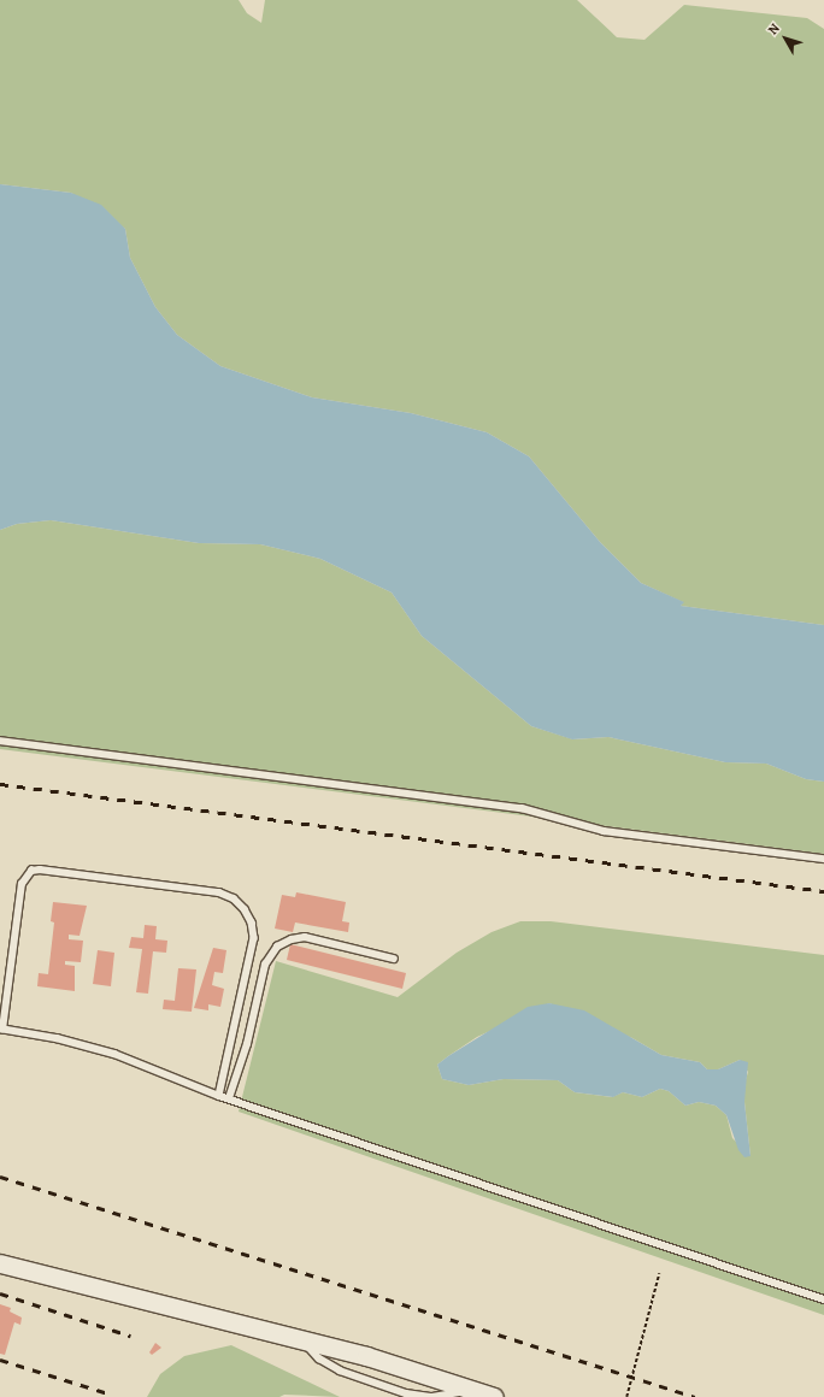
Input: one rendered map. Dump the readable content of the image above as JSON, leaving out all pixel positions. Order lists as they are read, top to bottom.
{
  "north": "top left"
}
